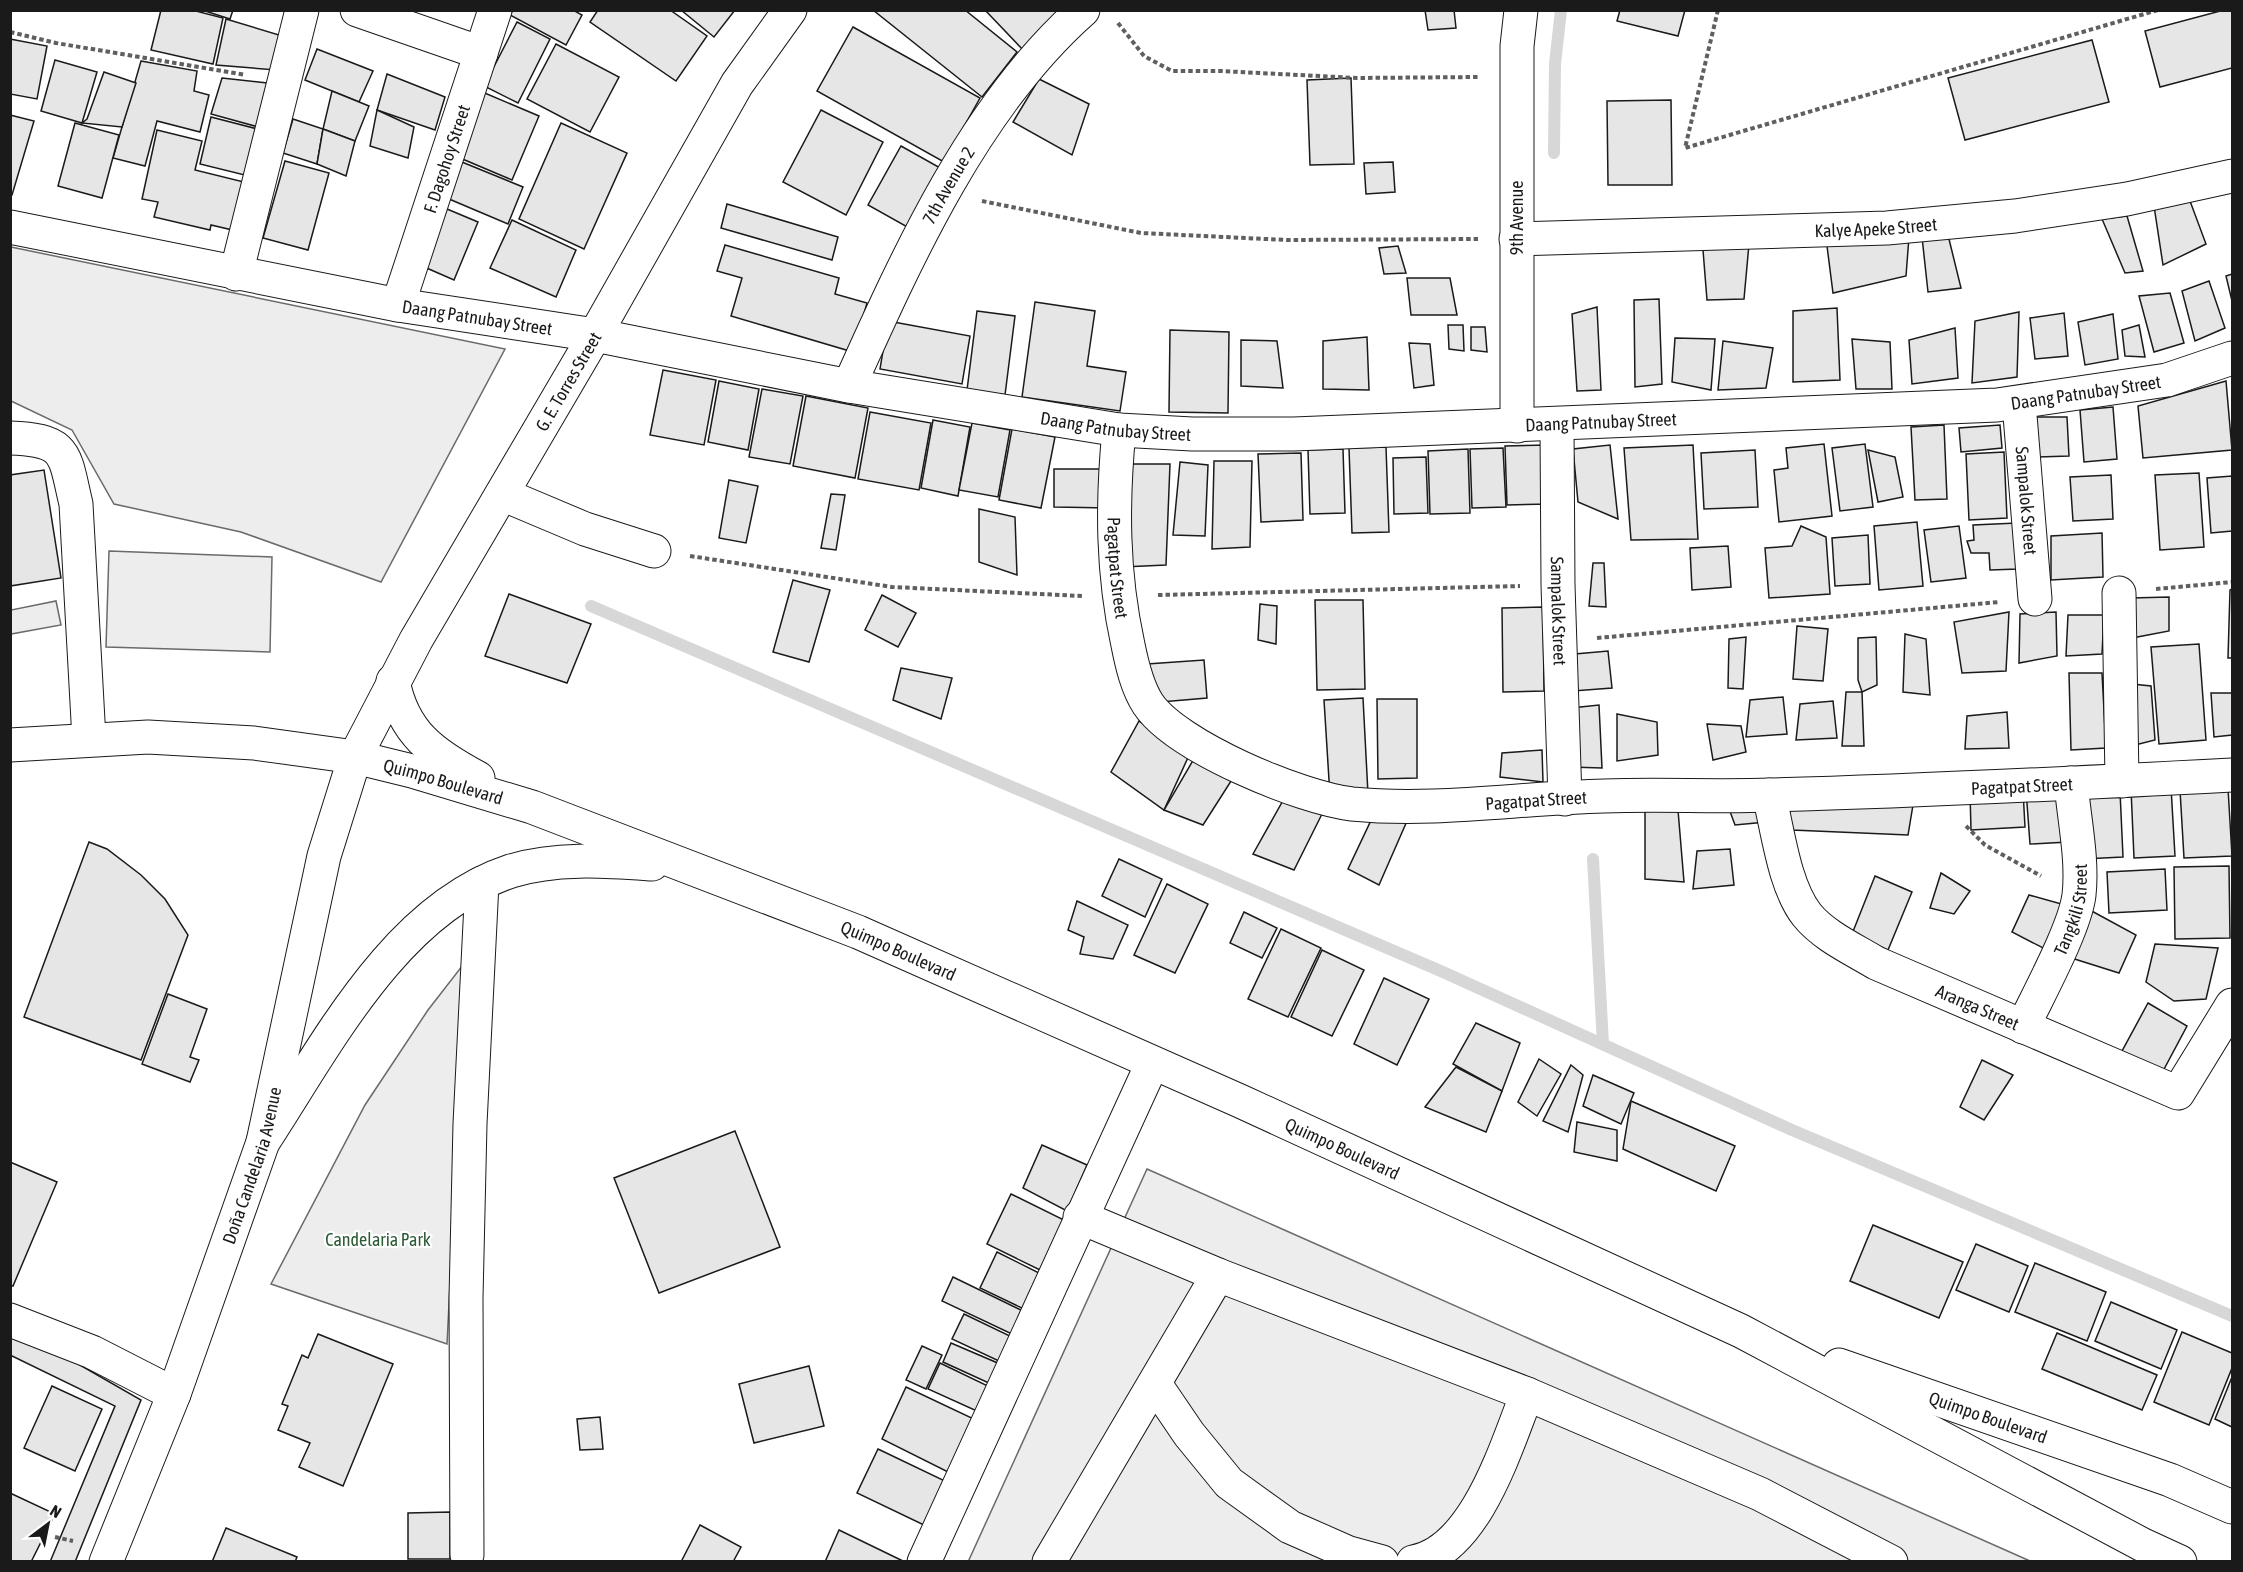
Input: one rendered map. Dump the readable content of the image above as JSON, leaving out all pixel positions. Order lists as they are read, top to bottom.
{
  "streets": {
    "street": [
      "F. Dagohoy Street",
      "7th Avenue 2",
      "9th Avenue",
      "Kalye Apeke Street",
      "Daang Patnubay Street",
      "G. E. Torres Street",
      "Sampalok Street",
      "Pagatpat Street",
      "Quimpo Boulevard",
      "Tangkili Street",
      "Aranga Street",
      "Doña Candelaria Avenue"
    ]
  },
  "crossings": [
    ["F. Dagohoy Street", "Daang Patnubay Street"],
    ["7th Avenue 2", "Daang Patnubay Street"],
    ["9th Avenue", "Kalye Apeke Street"],
    ["9th Avenue", "Daang Patnubay Street"],
    ["Daang Patnubay Street", "G. E. Torres Street"],
    ["Daang Patnubay Street", "Sampalok Street"],
    ["Daang Patnubay Street", "Pagatpat Street"],
    ["G. E. Torres Street", "Quimpo Boulevard"],
    ["G. E. Torres Street", "Doña Candelaria Avenue"],
    ["Sampalok Street", "Pagatpat Street"],
    ["Pagatpat Street", "Tangkili Street"],
    ["Pagatpat Street", "Aranga Street"],
    ["Quimpo Boulevard", "Doña Candelaria Avenue"],
    ["Tangkili Street", "Aranga Street"]
  ],
  "parks": ["Candelaria Park"],
  "north": "top right"
}
